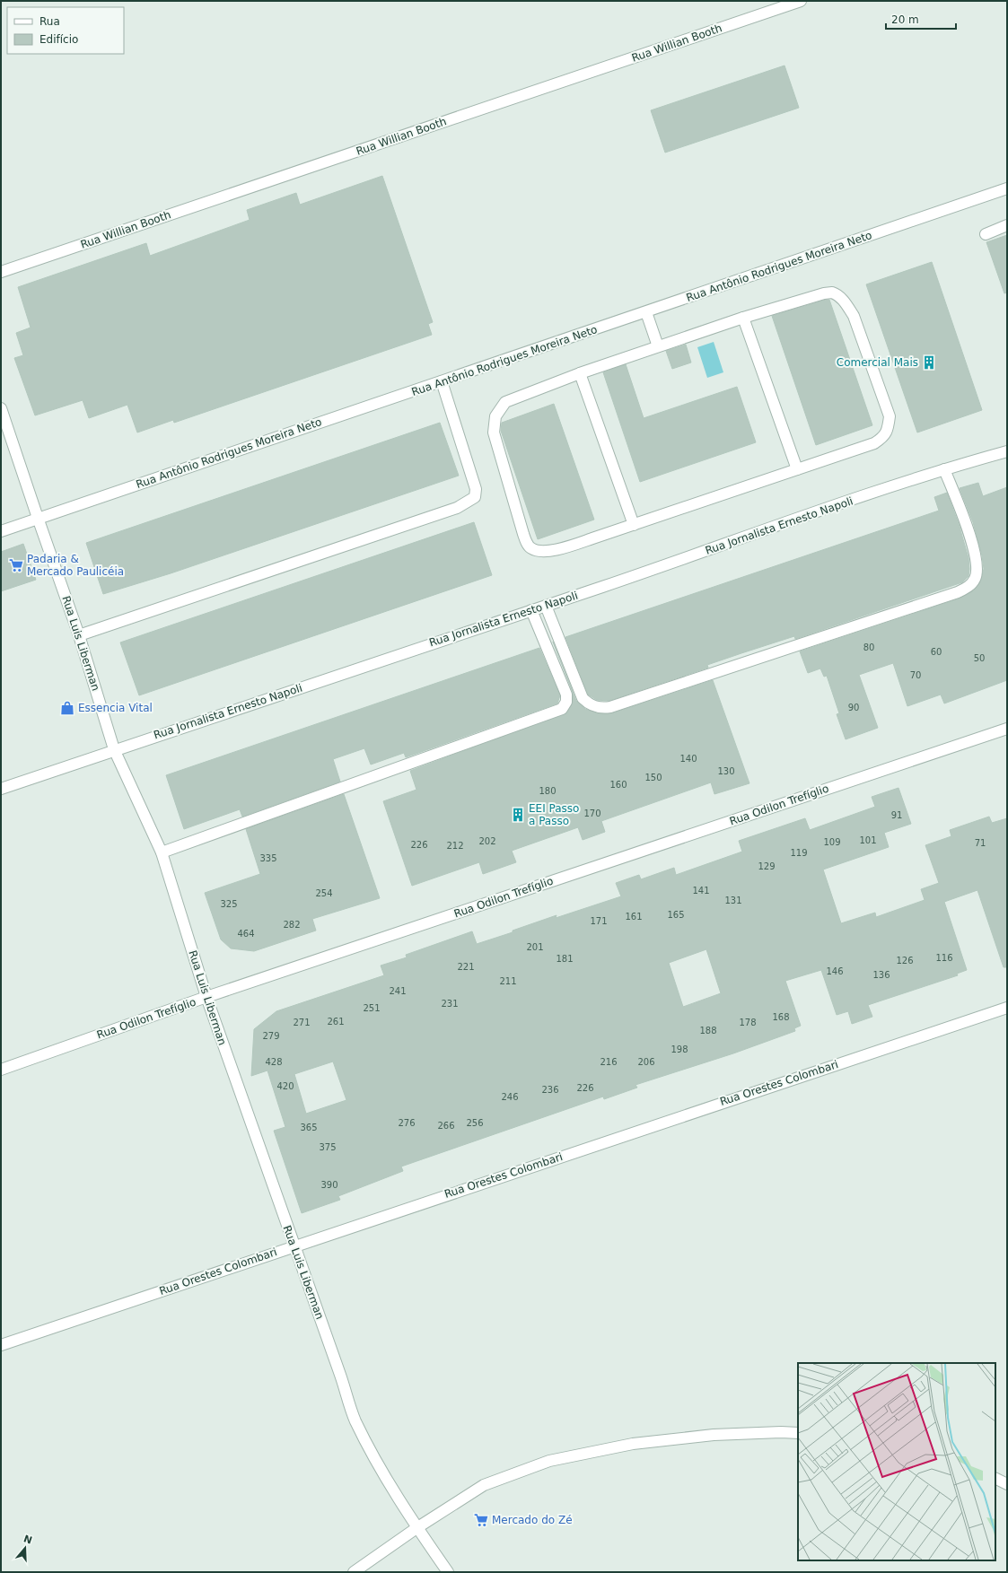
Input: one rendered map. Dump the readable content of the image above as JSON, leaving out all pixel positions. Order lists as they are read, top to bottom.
{
  "streets": {
    "street": [
      "Rua Willian Booth",
      "Rua Antônio Rodrigues Moreira Neto",
      "Rua Jornalista Ernesto Napoli",
      "Rua Luis Liberman",
      "Rua Odilon Trefíglio",
      "Rua Orestes Colombari"
    ]
  },
  "crossings": [
    ["Rua Antônio Rodrigues Moreira Neto", "Rua Luis Liberman"],
    ["Rua Jornalista Ernesto Napoli", "Rua Luis Liberman"],
    ["Rua Luis Liberman", "Rua Odilon Trefíglio"],
    ["Rua Luis Liberman", "Rua Orestes Colombari"]
  ],
  "places": {
    "building": ["Comercial Mais", "EEI Passo a Passo"],
    "supermarket": ["Padaria & Mercado Paulicéia", "Mercado do Zé"],
    "shop": ["Essencia Vital"]
  },
  "house_numbers": [
    "80",
    "60",
    "50",
    "70",
    "90",
    "140",
    "130",
    "150",
    "160",
    "180",
    "170",
    "91",
    "101",
    "202",
    "109",
    "71",
    "226",
    "212",
    "119",
    "335",
    "129",
    "141",
    "254",
    "131",
    "325",
    "165",
    "161",
    "171",
    "282",
    "464",
    "201",
    "116",
    "181",
    "126",
    "221",
    "146",
    "136",
    "211",
    "241",
    "231",
    "251",
    "168",
    "261",
    "271",
    "178",
    "188",
    "279",
    "198",
    "428",
    "216",
    "206",
    "420",
    "226",
    "236",
    "246",
    "276",
    "256",
    "266",
    "365",
    "375",
    "390"
  ],
  "legend": ["Rua", "Edifício"],
  "scale_bar": "20 m",
  "north": "top"
}
